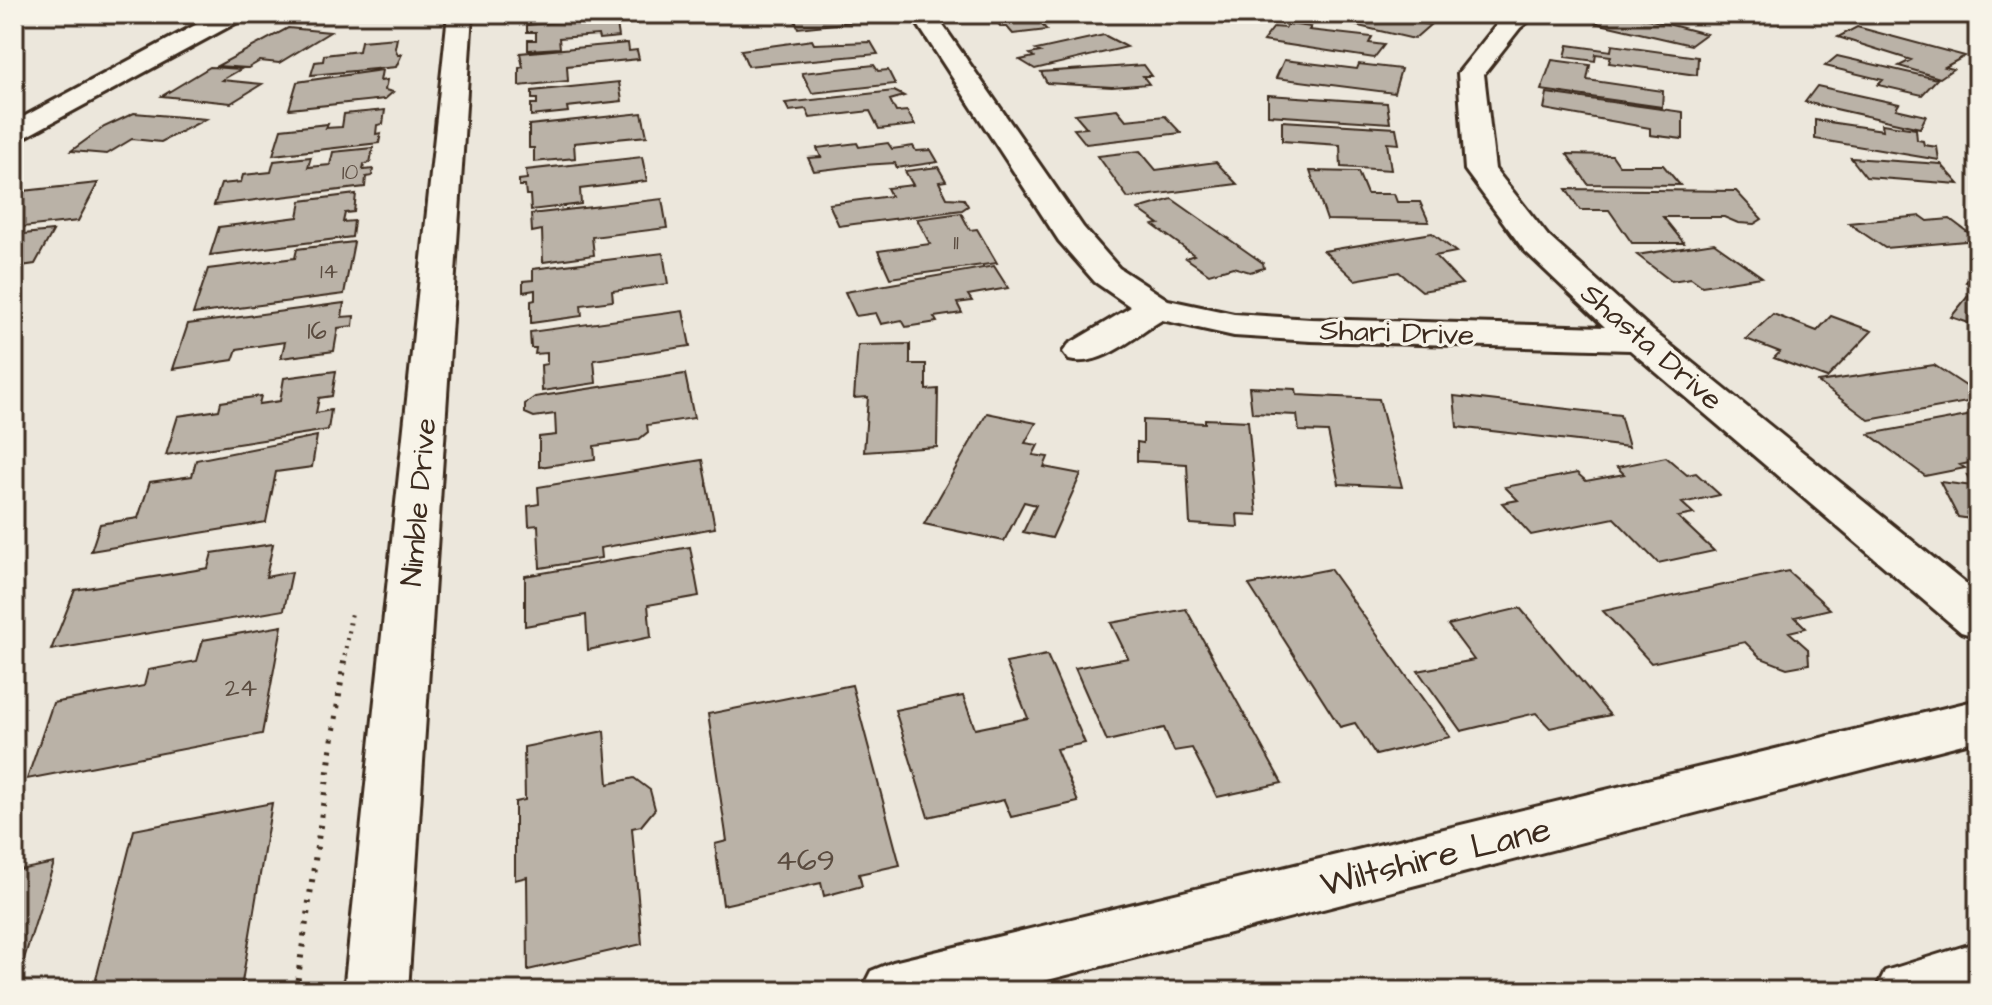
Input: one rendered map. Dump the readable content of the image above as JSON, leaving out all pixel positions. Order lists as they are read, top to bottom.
{
  "streets": {
    "street": [
      "Shari Drive",
      "Shasta Drive",
      "Nimble Drive",
      "Wiltshire Lane"
    ]
  },
  "crossings": [
    ["Shari Drive", "Shasta Drive"]
  ],
  "house_numbers": [
    "10",
    "11",
    "14",
    "16",
    "24",
    "469"
  ]
}
